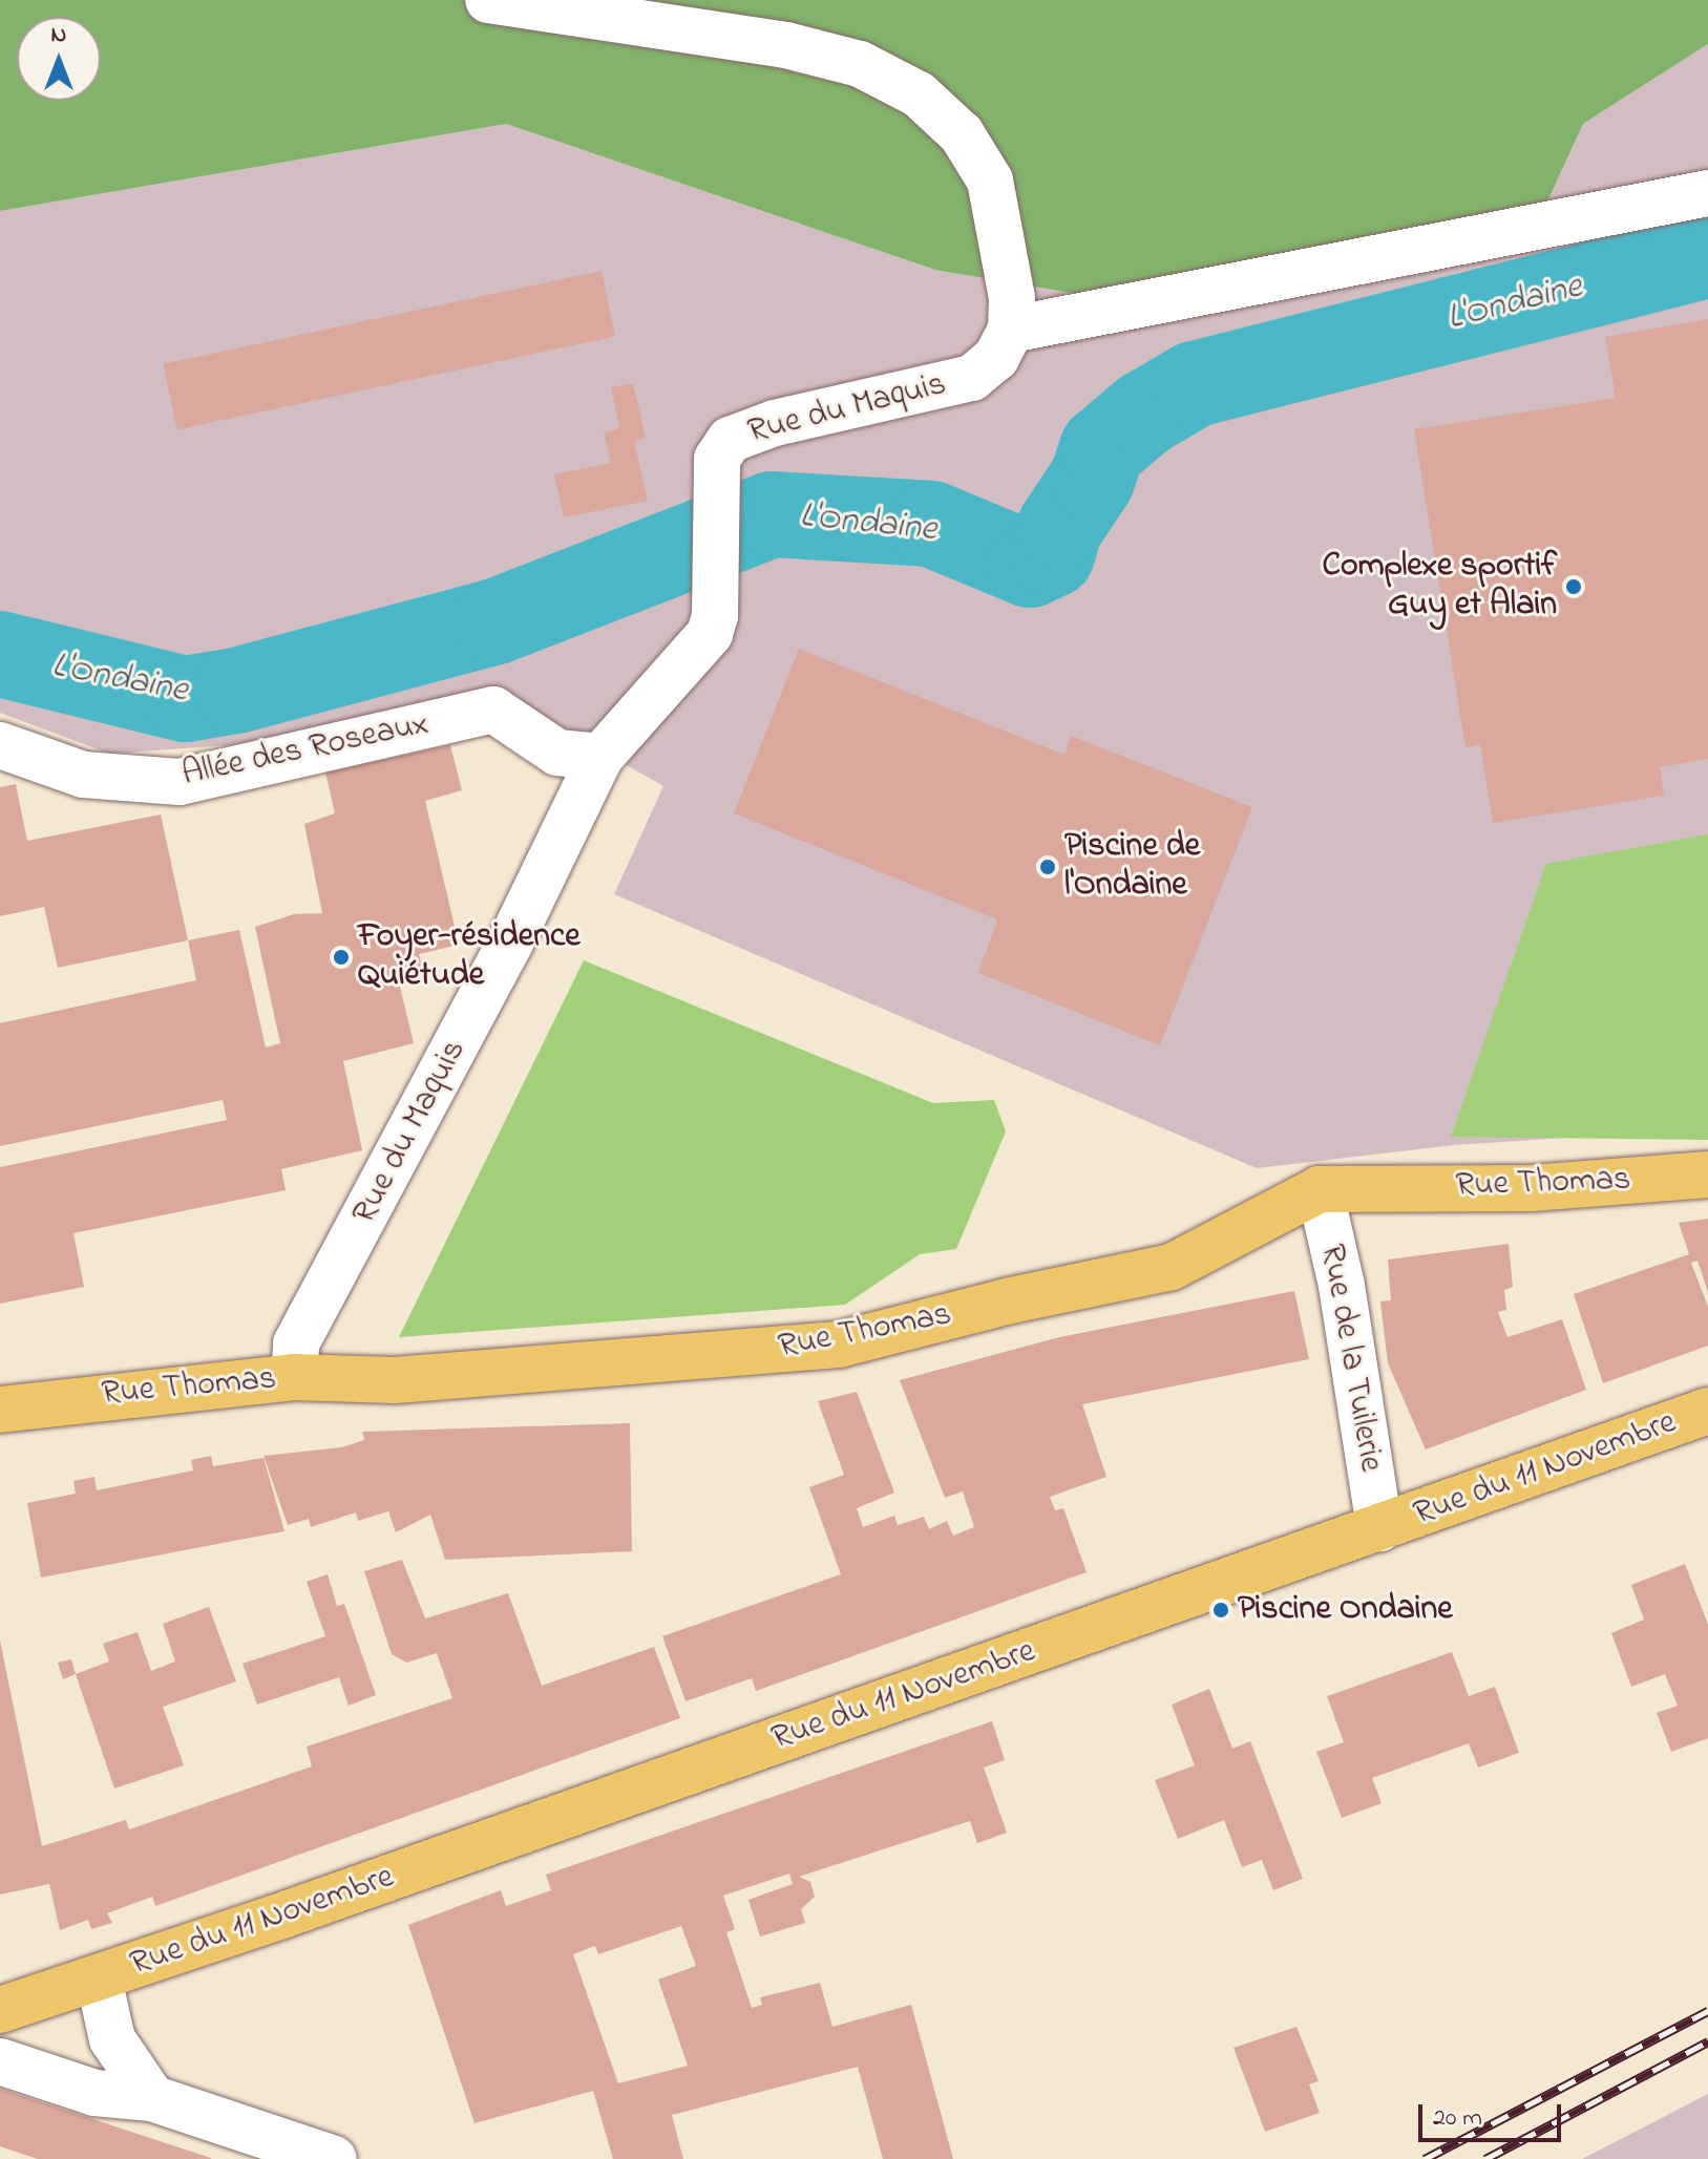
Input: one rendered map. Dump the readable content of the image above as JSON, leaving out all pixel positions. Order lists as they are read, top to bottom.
{
  "streets": {
    "main road": ["Rue Thomas", "Rue du 11 Novembre"],
    "street": ["Rue du Maquis", "Allée des Roseaux", "Rue de la Tuilerie"]
  },
  "crossings": [
    ["Rue du Maquis", "Allée des Roseaux"],
    ["Rue du Maquis", "Rue Thomas"],
    ["Rue Thomas", "Rue de la Tuilerie"],
    ["Rue de la Tuilerie", "Rue du 11 Novembre"]
  ],
  "water": ["L'Ondaine"],
  "places": [
    "Complexe sportif Guy et Alain",
    "Piscine de l'Ondaine",
    "Foyer-résidence Quiétude",
    "Piscine Ondaine"
  ],
  "scale_bar": "20 m",
  "north": "top"
}
